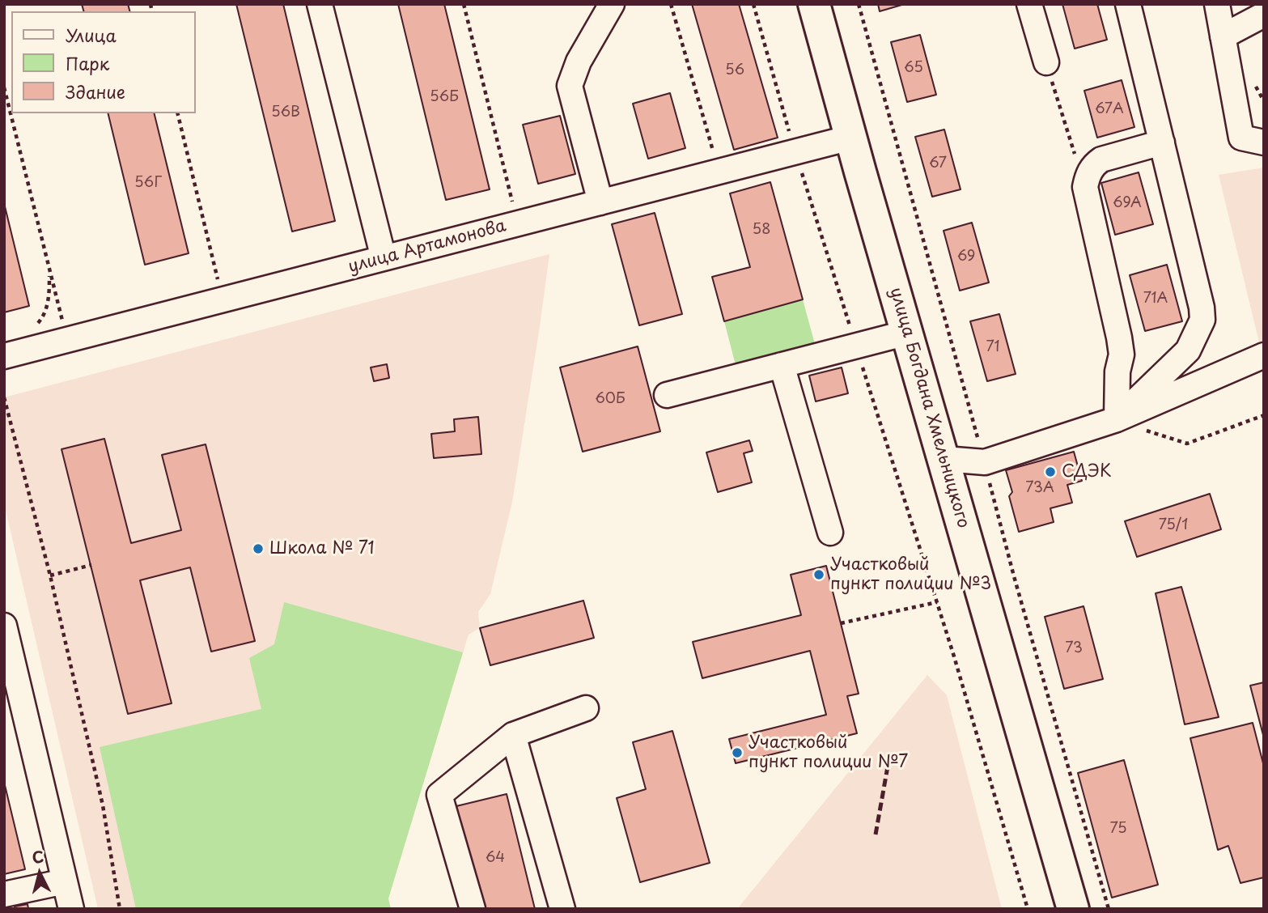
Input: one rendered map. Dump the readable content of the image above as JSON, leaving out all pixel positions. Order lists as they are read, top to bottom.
{
  "streets": {
    "main road": ["улица Богдана Хмельницкого"],
    "street": ["улица Артамонова"]
  },
  "crossings": [
    ["улица Артамонова", "улица Богдана Хмельницкого"]
  ],
  "places": [
    "СДЭК",
    "Школа № 71",
    "Участковый пункт полиции №3",
    "Участковый пункт полиции №7"
  ],
  "house_numbers": [
    "65",
    "56",
    "56Б",
    "67А",
    "56В",
    "67",
    "56Г",
    "69А",
    "58",
    "69",
    "71А",
    "71",
    "60Б",
    "73А",
    "75/1",
    "73",
    "75",
    "64"
  ],
  "legend": ["Улица", "Парк", "Здание"],
  "north": "top"
}
